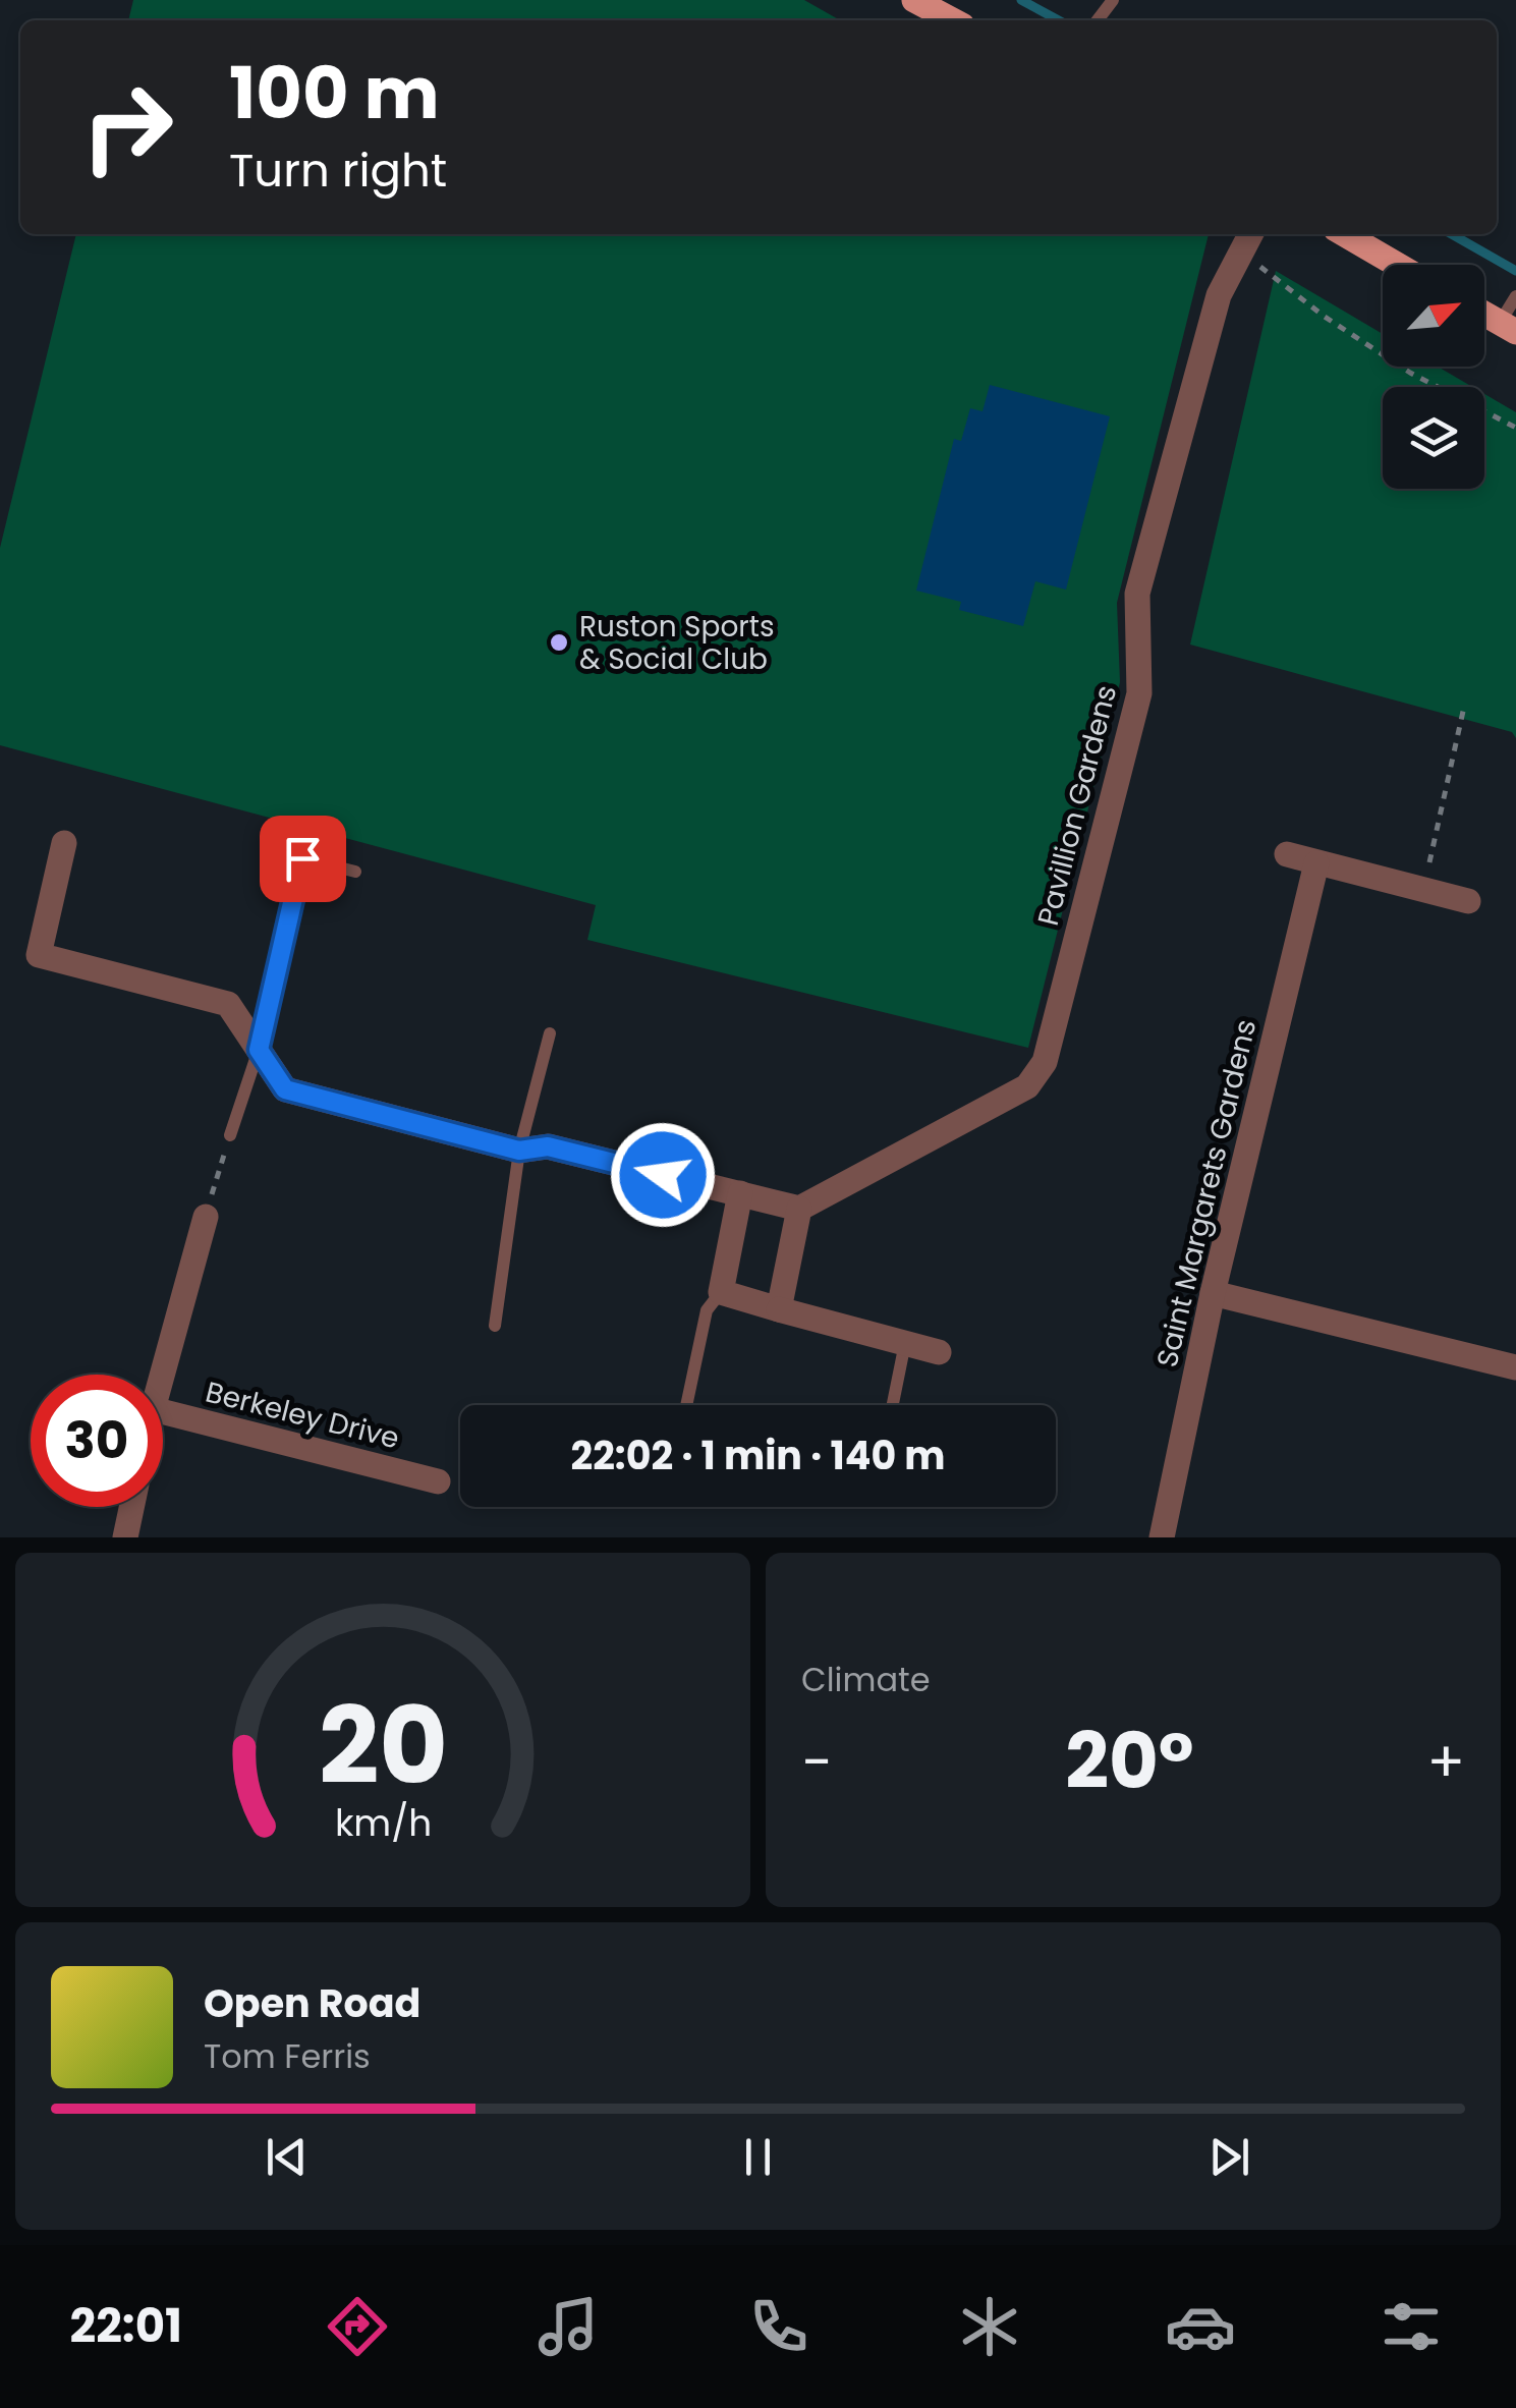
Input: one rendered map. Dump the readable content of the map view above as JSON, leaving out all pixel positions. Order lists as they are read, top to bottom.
{
  "streets": {
    "street": ["Pavillion Gardens", "Saint Margarets Gardens", "Berkeley Drive"]
  },
  "places": ["Ruston Sports & Social Club"],
  "north": "top right",
  "page": {
    "turn": ["100 m", "Turn right"],
    "limit": "30",
    "trip": "22:02 · 1 min · 140 m",
    "tile": "Climate",
    "heat": ["−", "20°", "+"],
    "song": ["Open Road", "Tom Ferris"],
    "tabs": "22:01",
    "gauge": ["20", "km/h"]
  }
}
